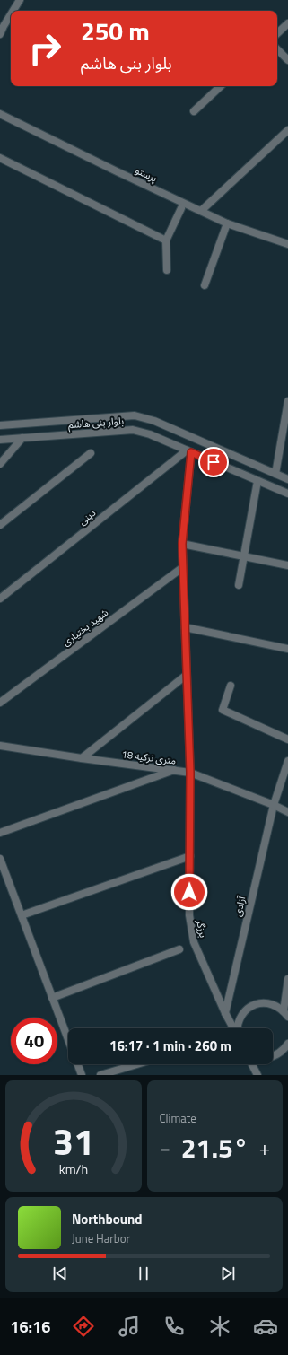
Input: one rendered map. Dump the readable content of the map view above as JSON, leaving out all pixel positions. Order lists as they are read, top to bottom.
{
  "streets": {
    "street": [
      "پرستو",
      "بلوار بنی هاشم",
      "دینی",
      "شهید بختیاری",
      "18 متری تزکیه",
      "آزادی",
      "برزگر"
    ]
  },
  "crossings": [
    ["بلوار بنی هاشم", "دینی"],
    ["بلوار بنی هاشم", "برزگر"],
    ["دینی", "برزگر"],
    ["شهید بختیاری", "برزگر"],
    ["18 متری تزکیه", "آزادی"],
    ["18 متری تزکیه", "برزگر"],
    ["آزادی", "برزگر"]
  ],
  "page": {
    "turn": ["250 m", "بلوار بنی هاشم"],
    "limit": "40",
    "trip": "16:17 · 1 min · 260 m",
    "tile": "Climate",
    "heat": ["−", "21.5°", "+"],
    "song": ["Northbound", "June Harbor"],
    "tabs": "16:16",
    "gauge": ["31", "km/h"]
  }
}
